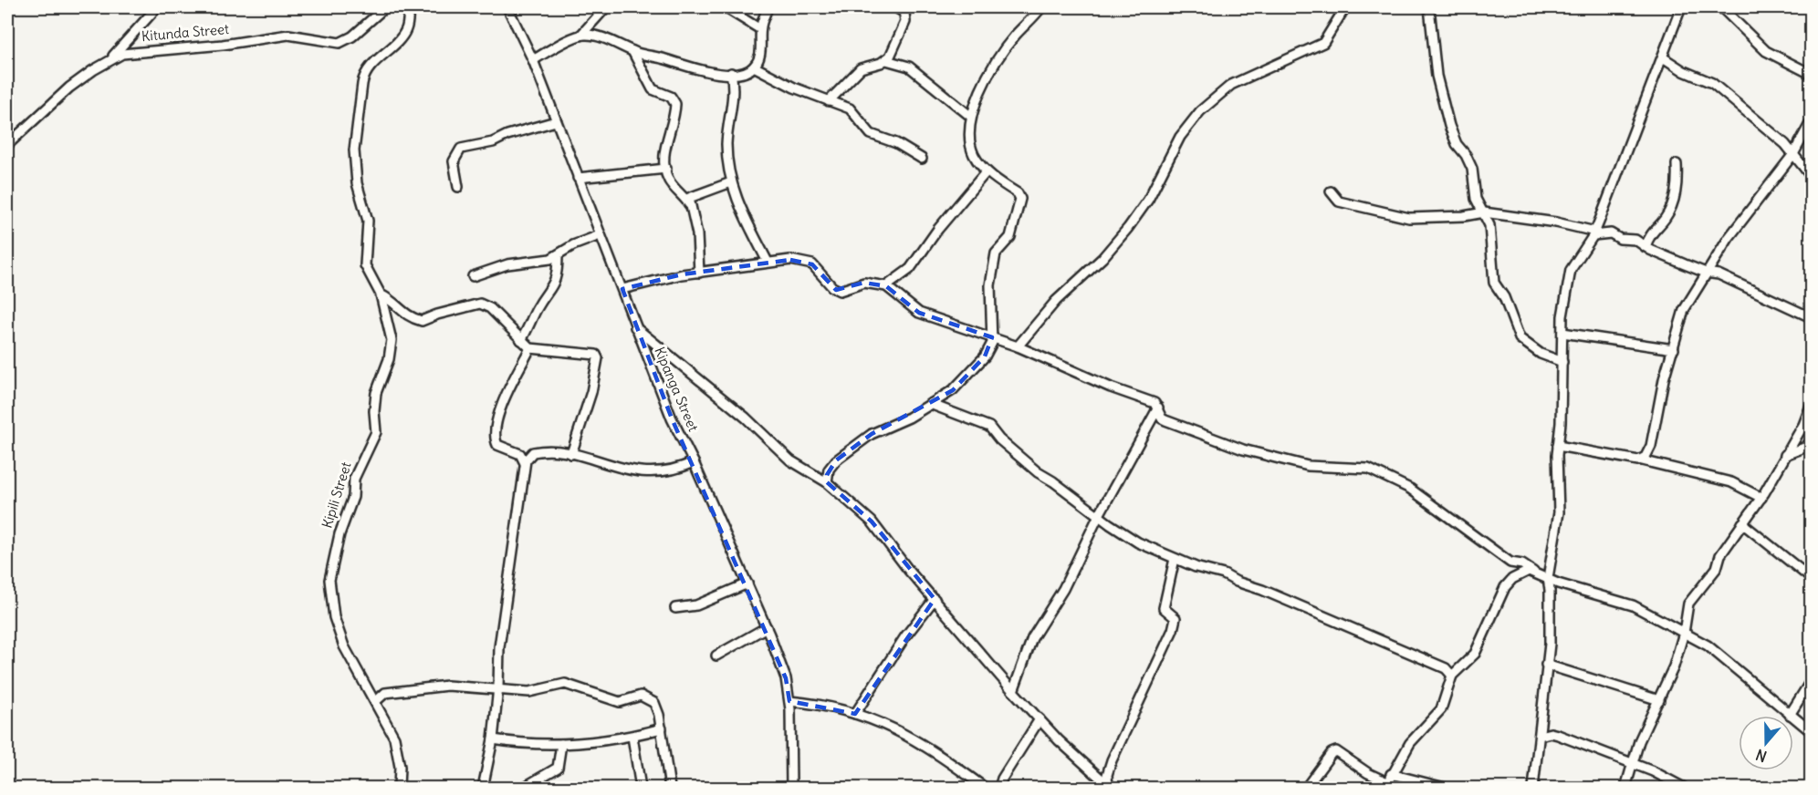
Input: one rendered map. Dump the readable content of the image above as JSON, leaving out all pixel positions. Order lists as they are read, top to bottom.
{
  "streets": {
    "street": ["Kitunda Street", "Kipanga Street", "Kipili Street"]
  },
  "north": "bottom"
}
